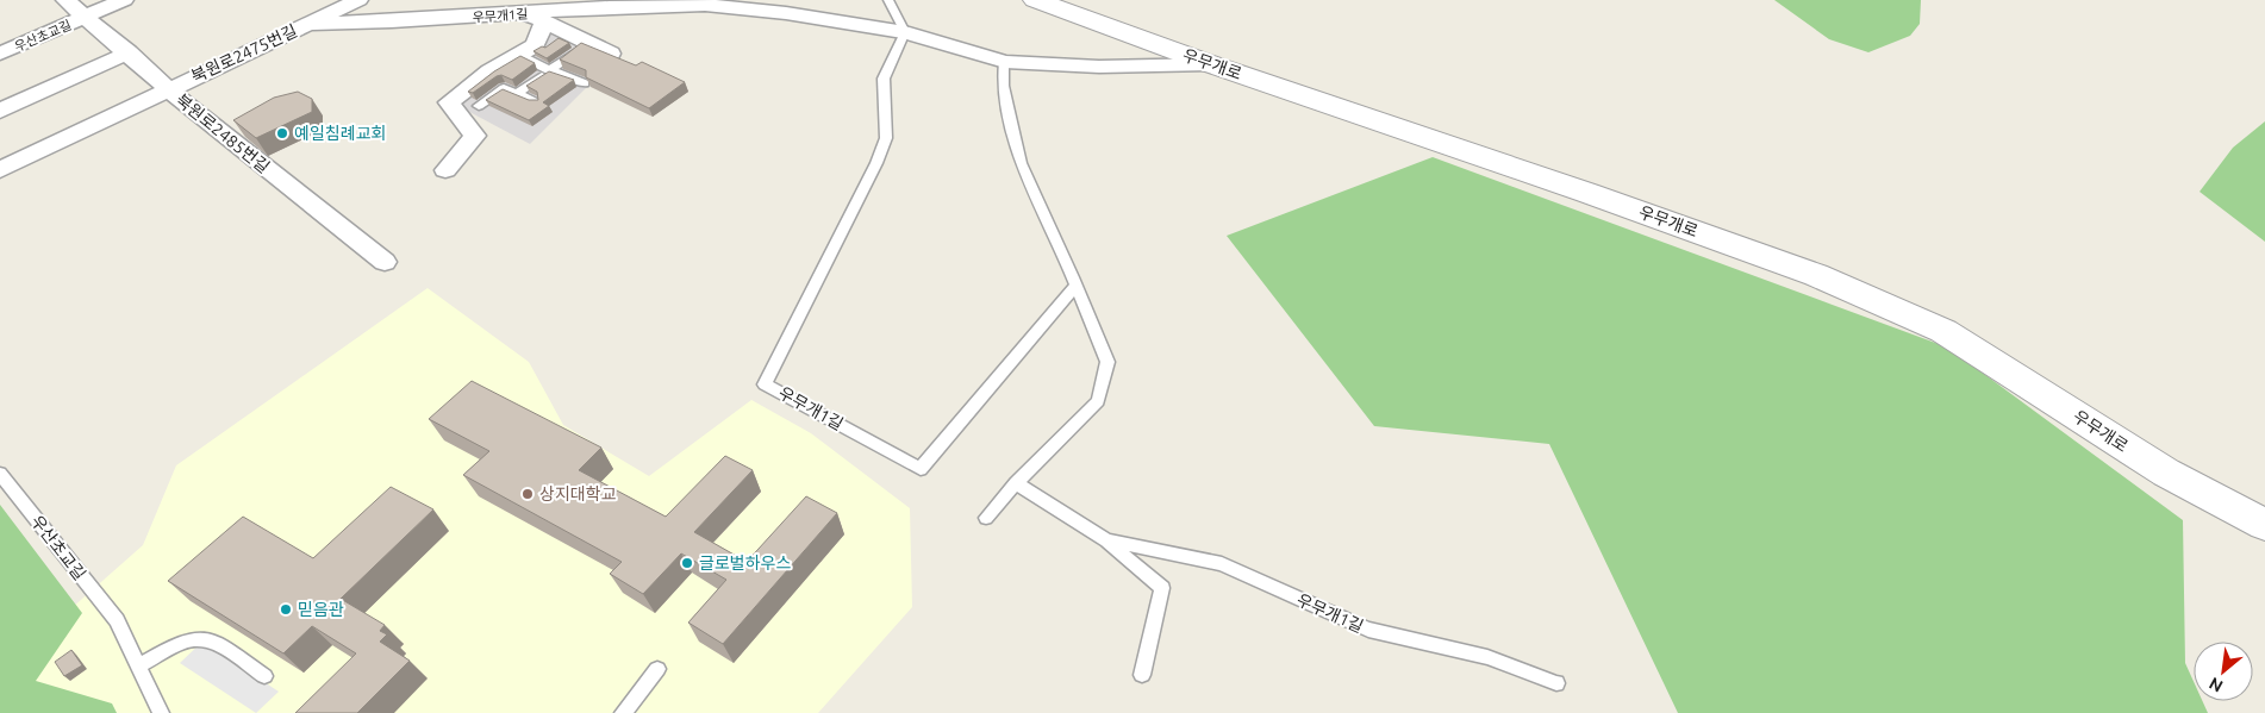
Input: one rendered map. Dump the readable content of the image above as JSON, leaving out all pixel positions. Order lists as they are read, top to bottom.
{
  "streets": {
    "street": [
      "우무개1길",
      "우산초교길",
      "북원로2475번길",
      "우무개로",
      "북원로2485번길"
    ]
  },
  "crossings": [
    ["우무개1길", "북원로2475번길"],
    ["우산초교길", "북원로2485번길"],
    ["북원로2475번길", "북원로2485번길"]
  ],
  "places": [
    "예일침례교회",
    "상지대학교",
    "글로벌하우스",
    "믿음관"
  ],
  "north": "bottom left"
}
